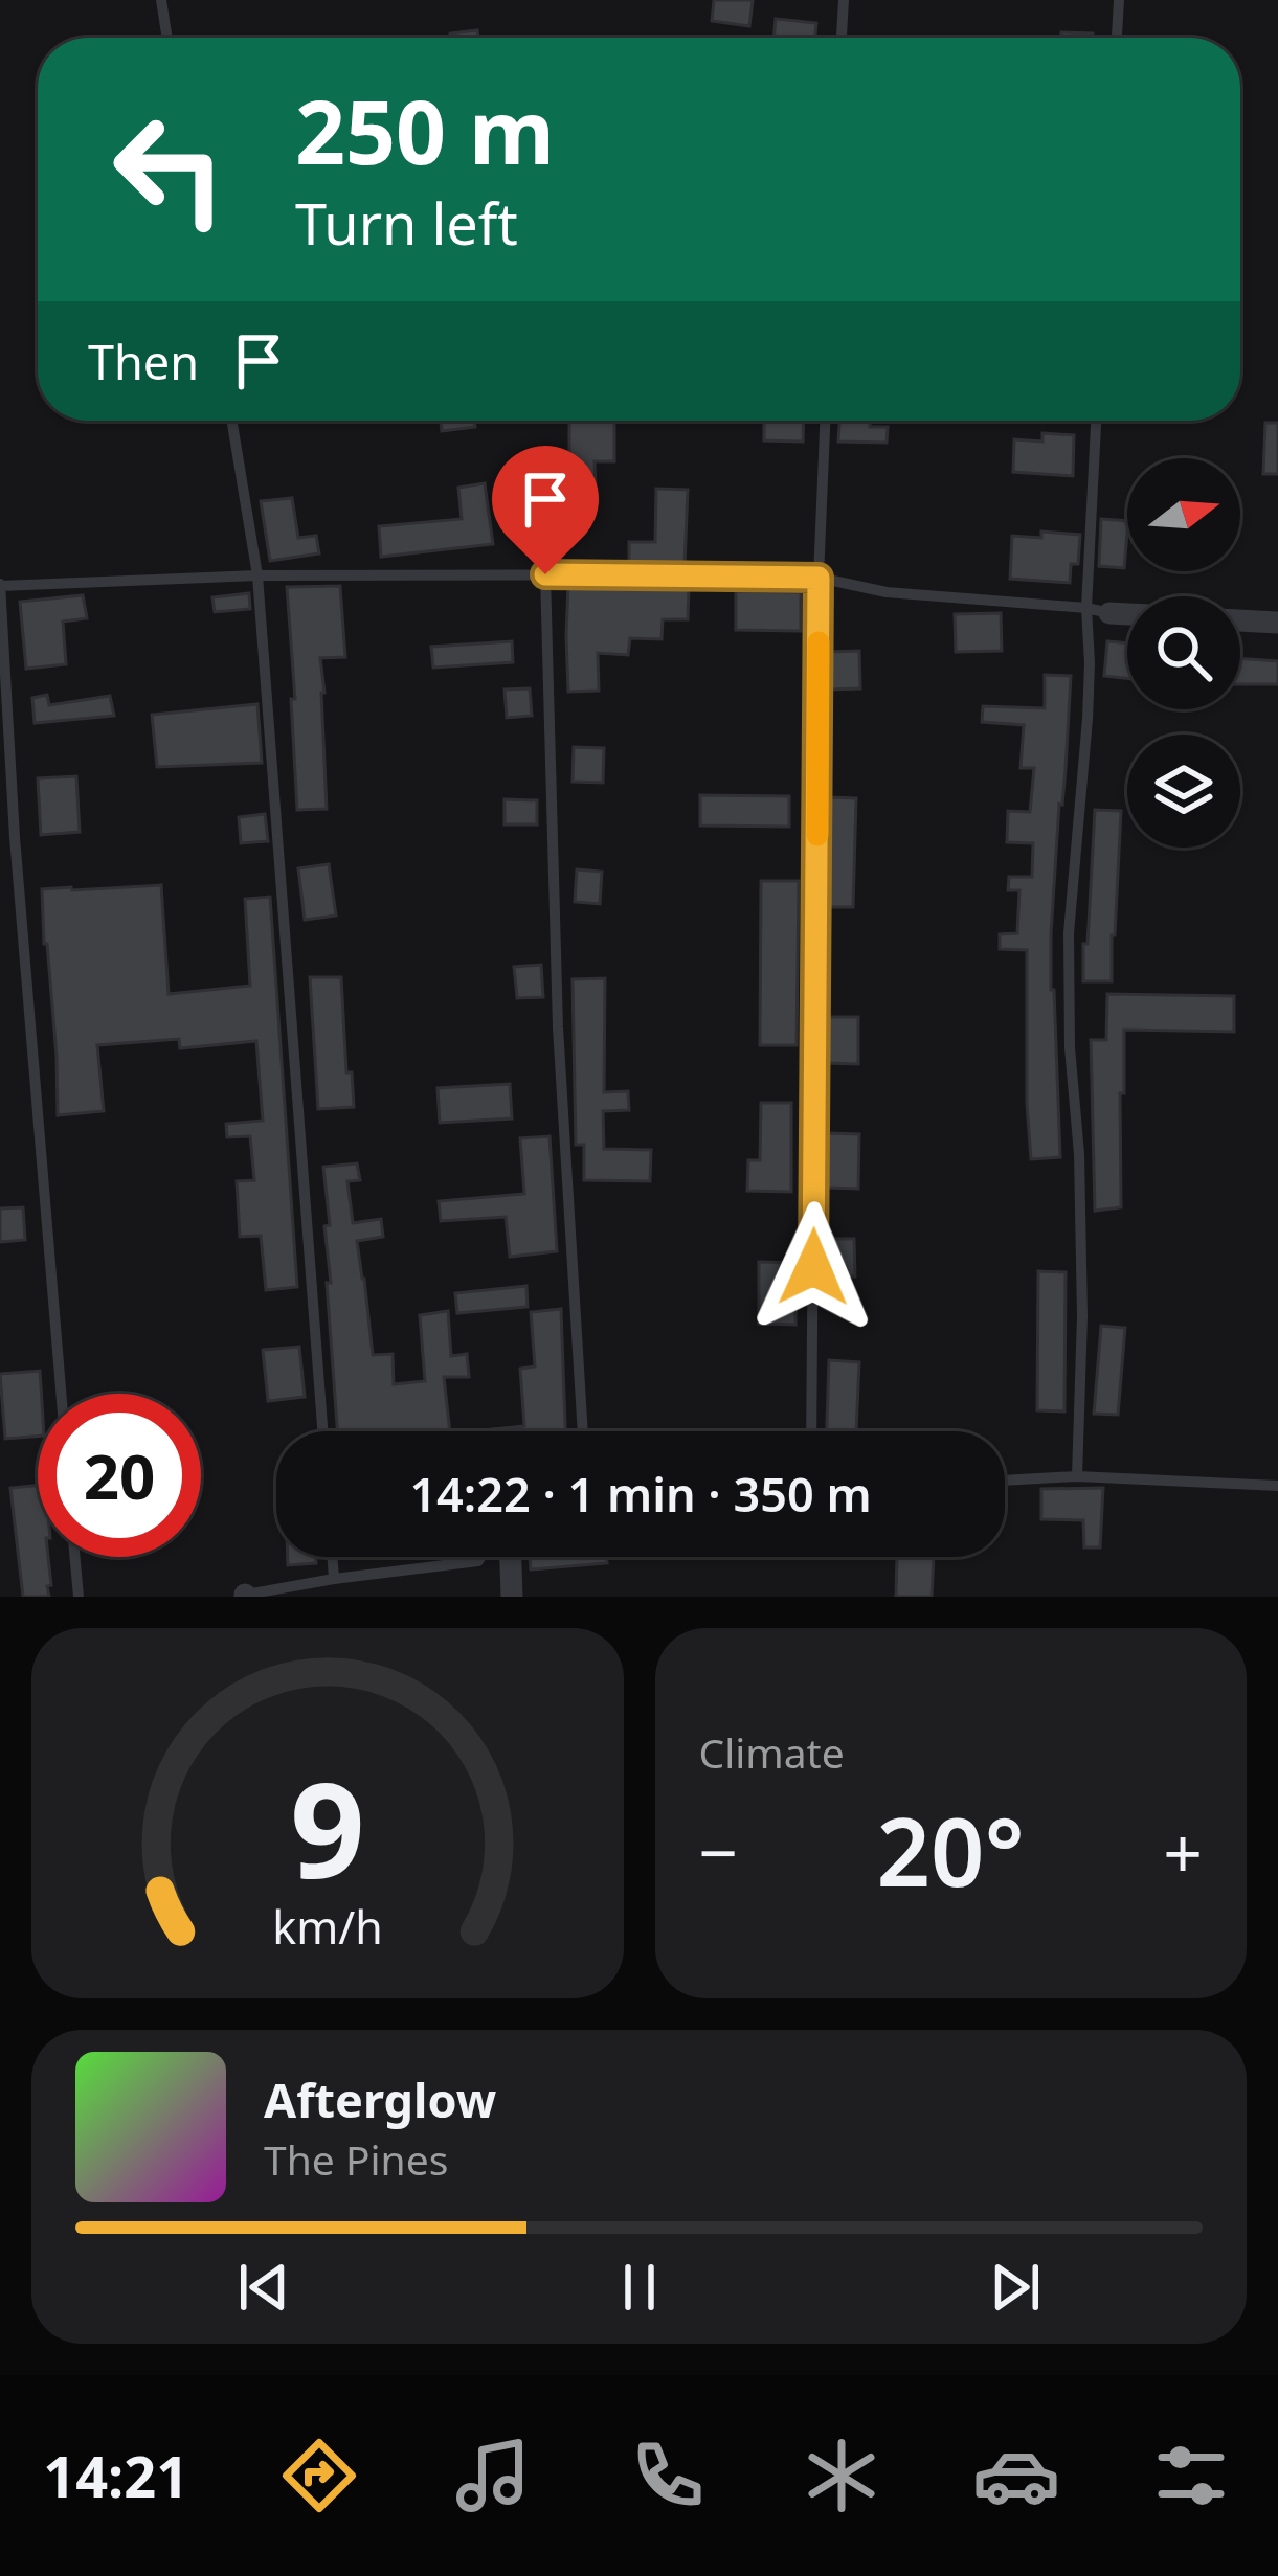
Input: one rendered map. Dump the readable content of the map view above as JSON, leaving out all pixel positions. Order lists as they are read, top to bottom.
{
  "north": "right",
  "page": {
    "turn": ["250 m", "Turn left"],
    "then": "Then",
    "limit": "20",
    "trip": "14:22 · 1 min · 350 m",
    "tile": "Climate",
    "heat": ["−", "20°", "+"],
    "song": ["Afterglow", "The Pines"],
    "tabs": "14:21",
    "gauge": ["9", "km/h"]
  }
}
